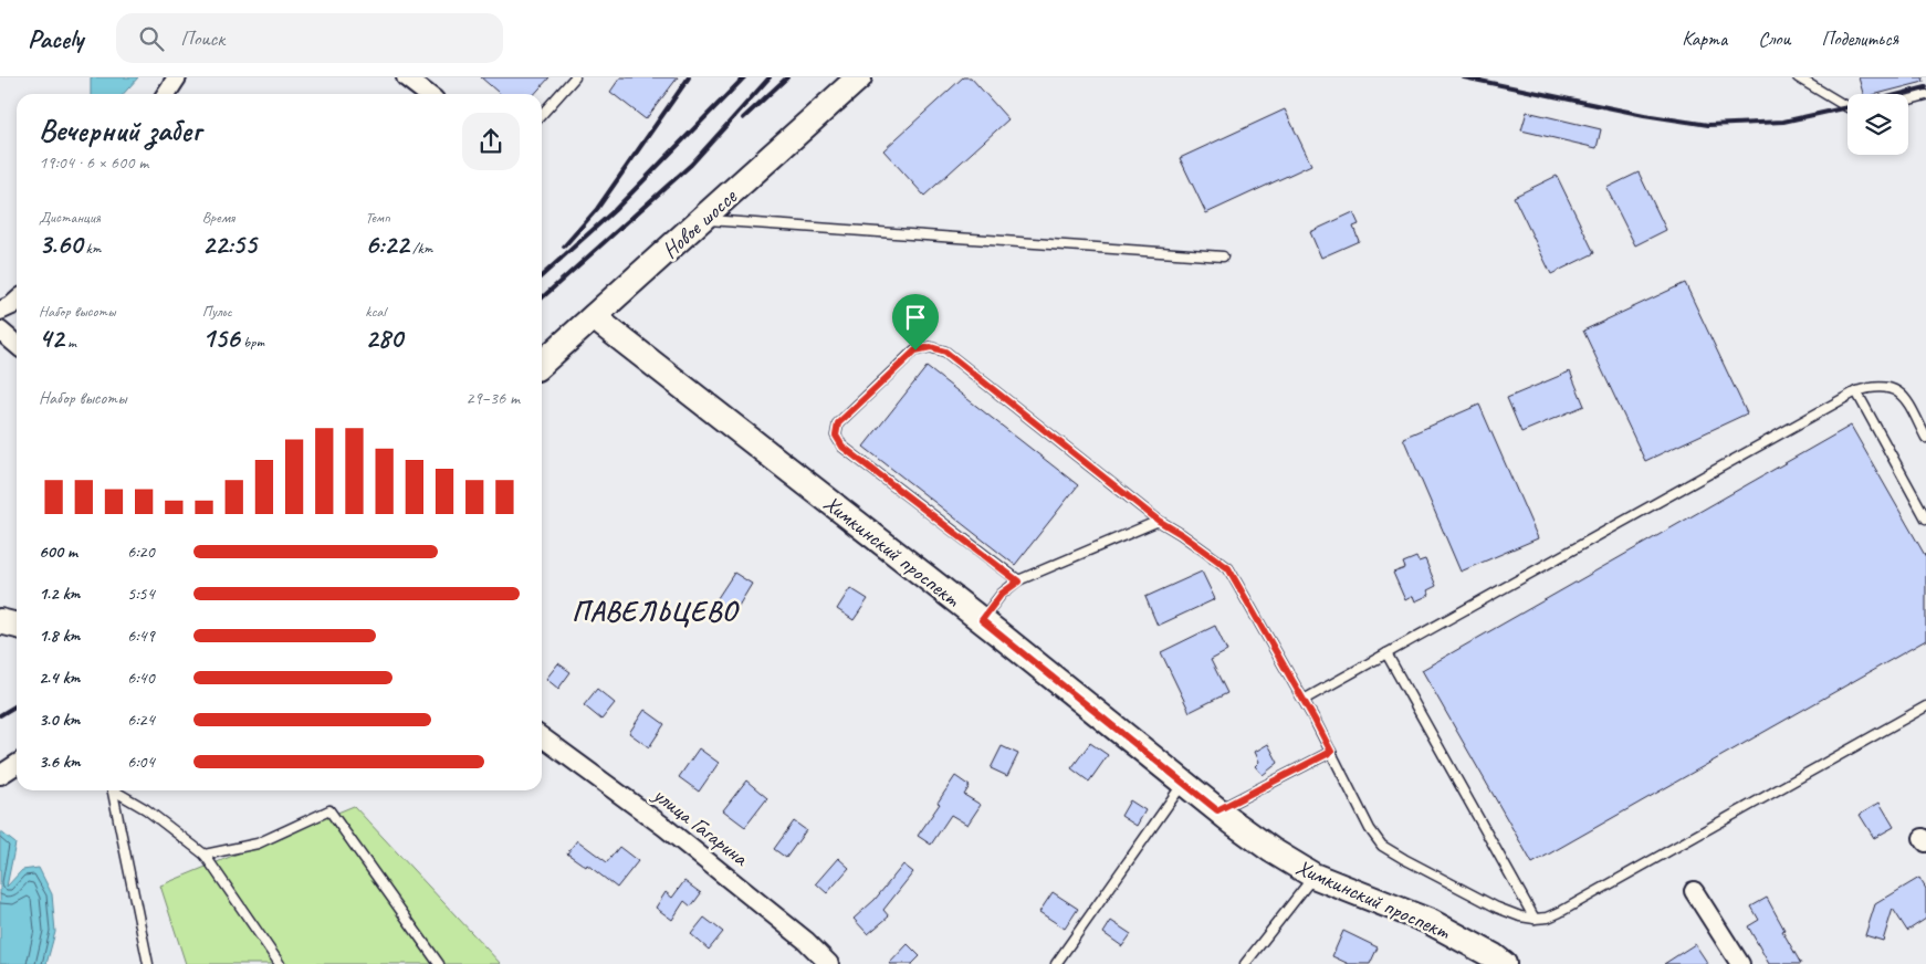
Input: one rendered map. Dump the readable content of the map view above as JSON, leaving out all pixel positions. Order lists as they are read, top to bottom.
{
  "streets": {
    "street": ["Новое шоссе", "Химкинский проспект", "улица Гагарина"]
  },
  "crossings": [
    ["Новое шоссе", "Химкинский проспект"]
  ],
  "districts": ["ПАВЕЛЬЦЕВО"],
  "page": {
    "header": "Pacely",
    "search": "Поиск",
    "nav": ["Карта", "Слои", "Поделиться"],
    "heading": ["Вечерний забег", "19:04 · 6 × 600 m"],
    "stats": [
      ["Дистанция", "3.60 km"],
      ["Время", "22:55"],
      ["Темп", "6:22 /km"],
      ["Набор высоты", "42 m"],
      ["Пульс", "156 bpm"],
      ["kcal", "280"]
    ],
    "chart": ["Набор высоты", "29–36 m"],
    "list": [
      {
        "name": "600 m",
        "note": "6:20"
      },
      {
        "name": "1.2 km",
        "note": "5:54"
      },
      {
        "name": "1.8 km",
        "note": "6:49"
      },
      {
        "name": "2.4 km",
        "note": "6:40"
      },
      {
        "name": "3.0 km",
        "note": "6:24"
      },
      {
        "name": "3.6 km",
        "note": "6:04"
      }
    ]
  }
}
